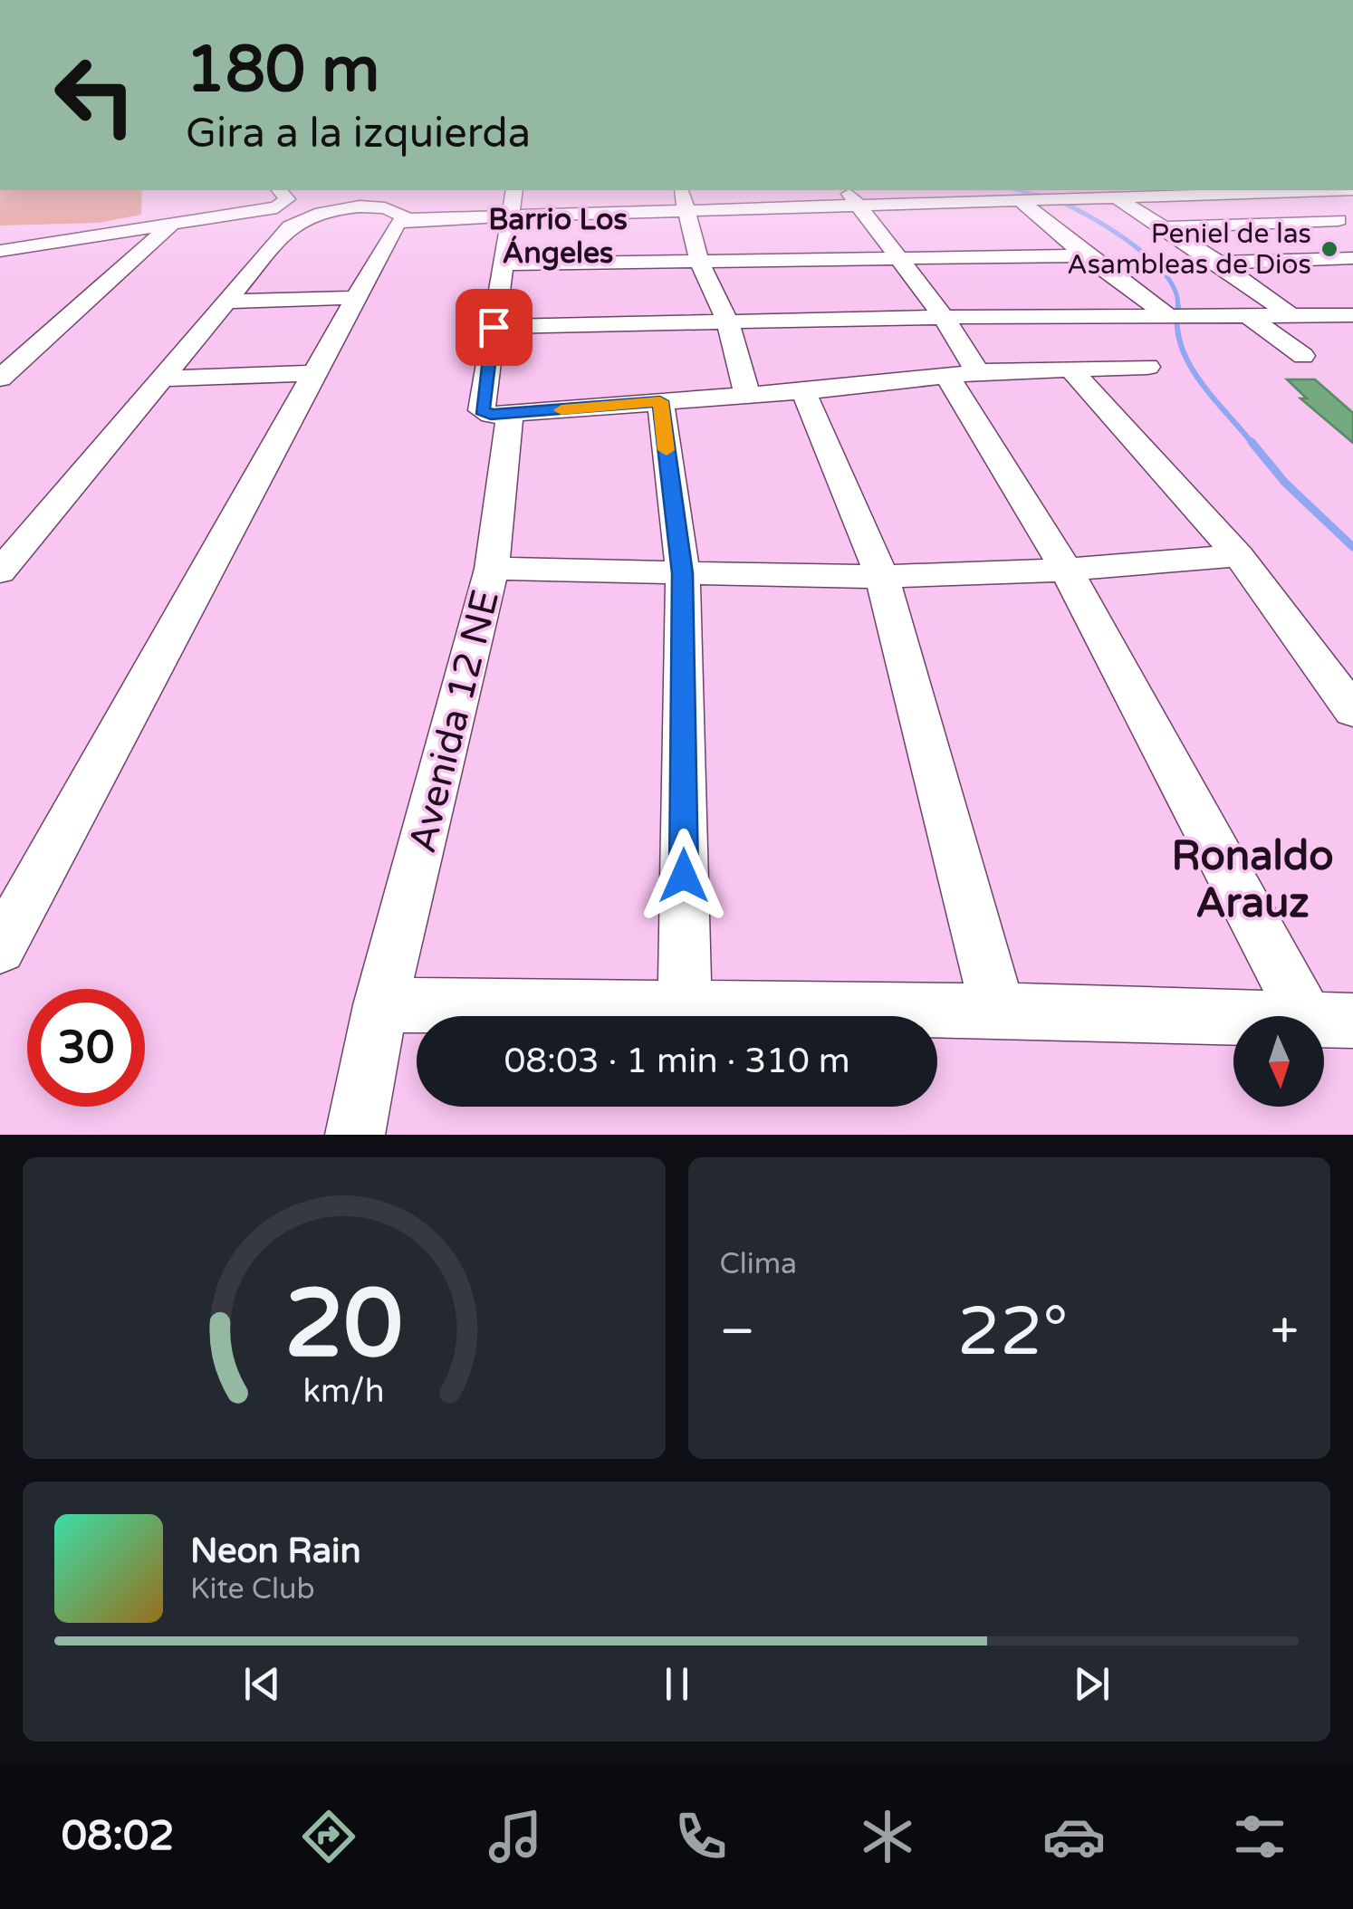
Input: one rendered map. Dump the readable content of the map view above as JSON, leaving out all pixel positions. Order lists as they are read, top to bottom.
{
  "streets": {
    "street": ["Avenida 12 NE"]
  },
  "districts": ["Barrio Los Ángeles", "Ronaldo Arauz"],
  "places": ["Peniel de las Asambleas de Dios"],
  "north": "bottom",
  "page": {
    "turn": ["180 m", "Gira a la izquierda"],
    "limit": "30",
    "trip": "08:03 · 1 min · 310 m",
    "tile": "Clima",
    "heat": ["−", "22°", "+"],
    "song": ["Neon Rain", "Kite Club"],
    "tabs": "08:02",
    "gauge": ["20", "km/h"]
  }
}
